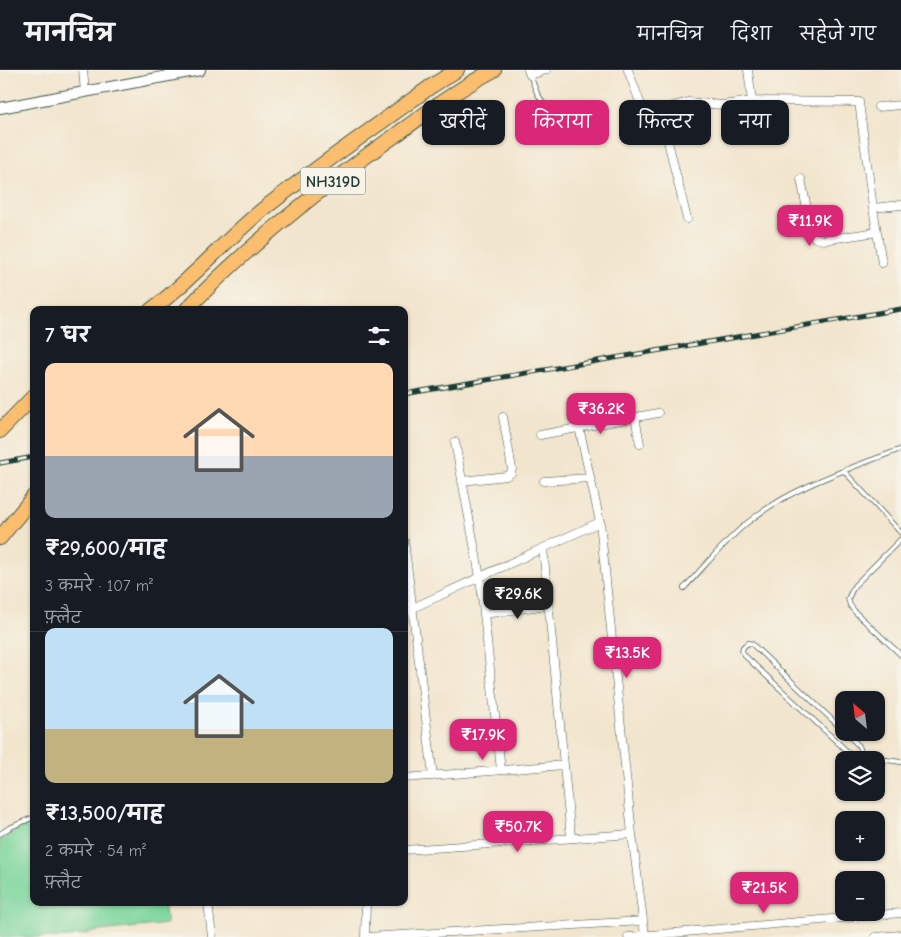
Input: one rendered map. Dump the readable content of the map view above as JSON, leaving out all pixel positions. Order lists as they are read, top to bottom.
{
  "streets": {
    "highway": ["NH319D"]
  },
  "north": "top left",
  "page": {
    "header": "मानचित्र",
    "nav": ["मानचित्र", "दिशा", "सहेजे गए"],
    "chip": [
      "खरीदें",
      "किराया",
      "फ़िल्टर",
      "नया"
    ],
    "price": [
      "₹11.9K",
      "₹36.2K",
      "₹29.6K",
      "₹13.5K",
      "₹17.9K",
      "₹50.7K",
      "₹21.5K"
    ],
    "heading": "7 घर",
    "list": [
      {
        "name": "₹29,600/माह",
        "note": "3 कमरे · 107 m² · फ़्लैट"
      },
      {
        "name": "₹13,500/माह",
        "note": "2 कमरे · 54 m² · फ़्लैट"
      }
    ],
    "map_buttons": ["+", "−"]
  }
}
